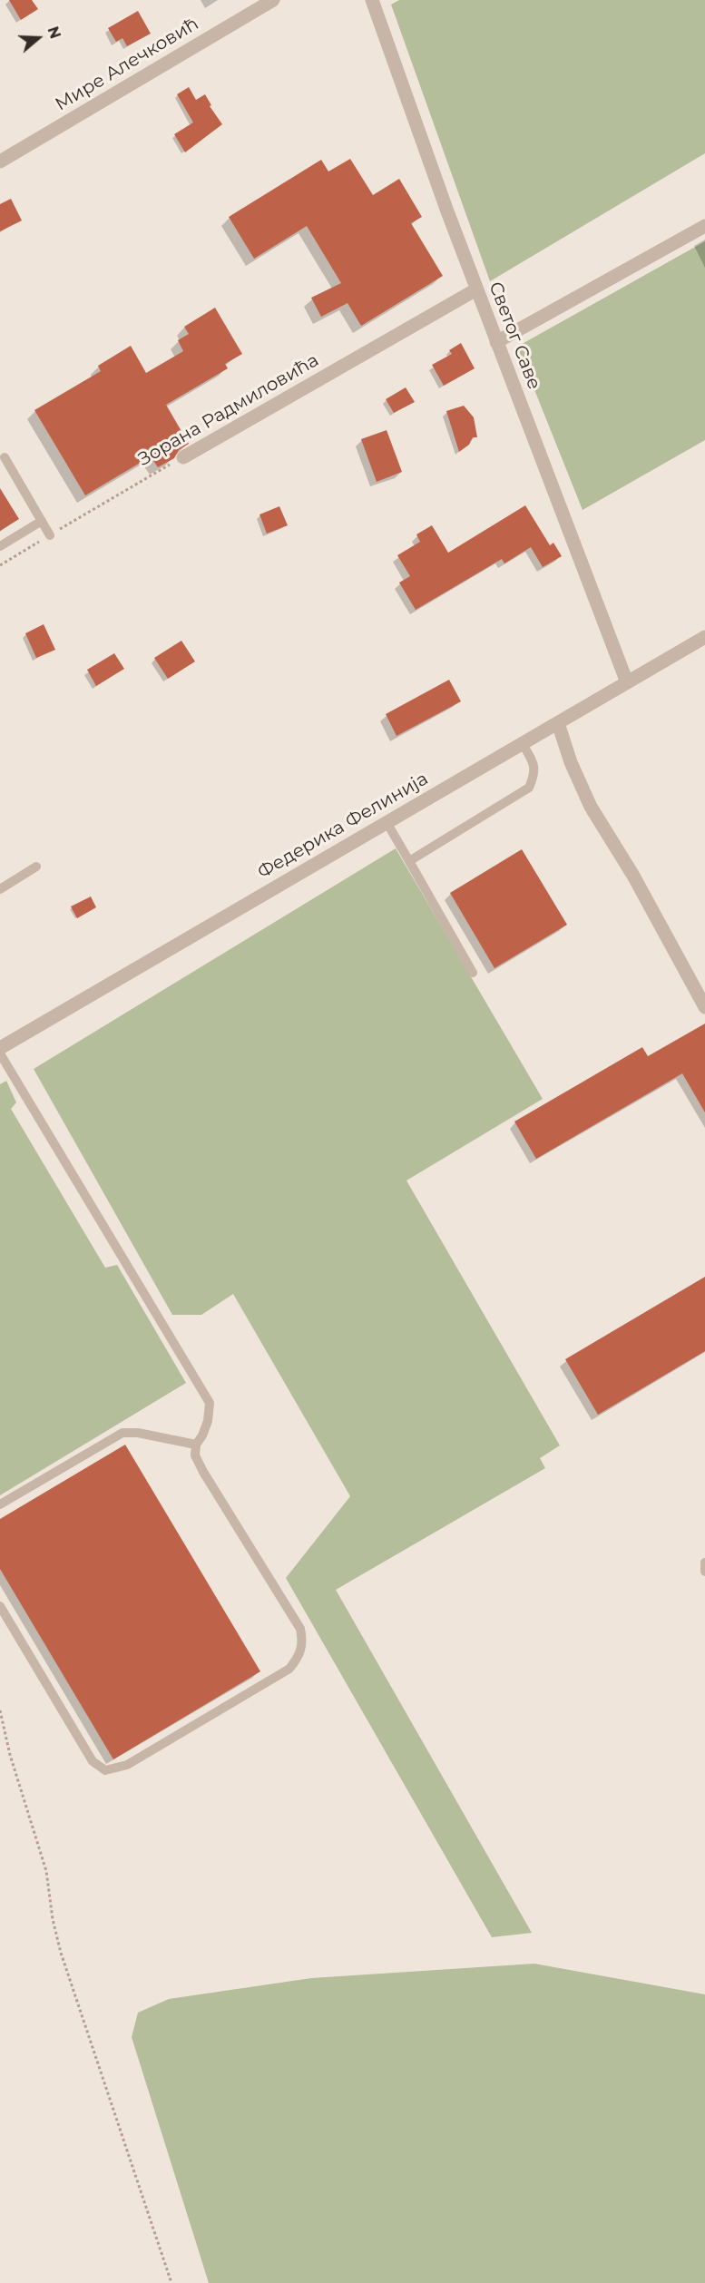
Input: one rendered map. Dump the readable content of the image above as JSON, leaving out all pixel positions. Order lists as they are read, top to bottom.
{
  "streets": {
    "street": [
      "Мире Алечковић",
      "Светог Саве",
      "Зорана Радмиловића",
      "Федерика Фелинија"
    ]
  },
  "crossings": [
    ["Светог Саве", "Зорана Радмиловића"],
    ["Светог Саве", "Федерика Фелинија"]
  ],
  "north": "right"
}
